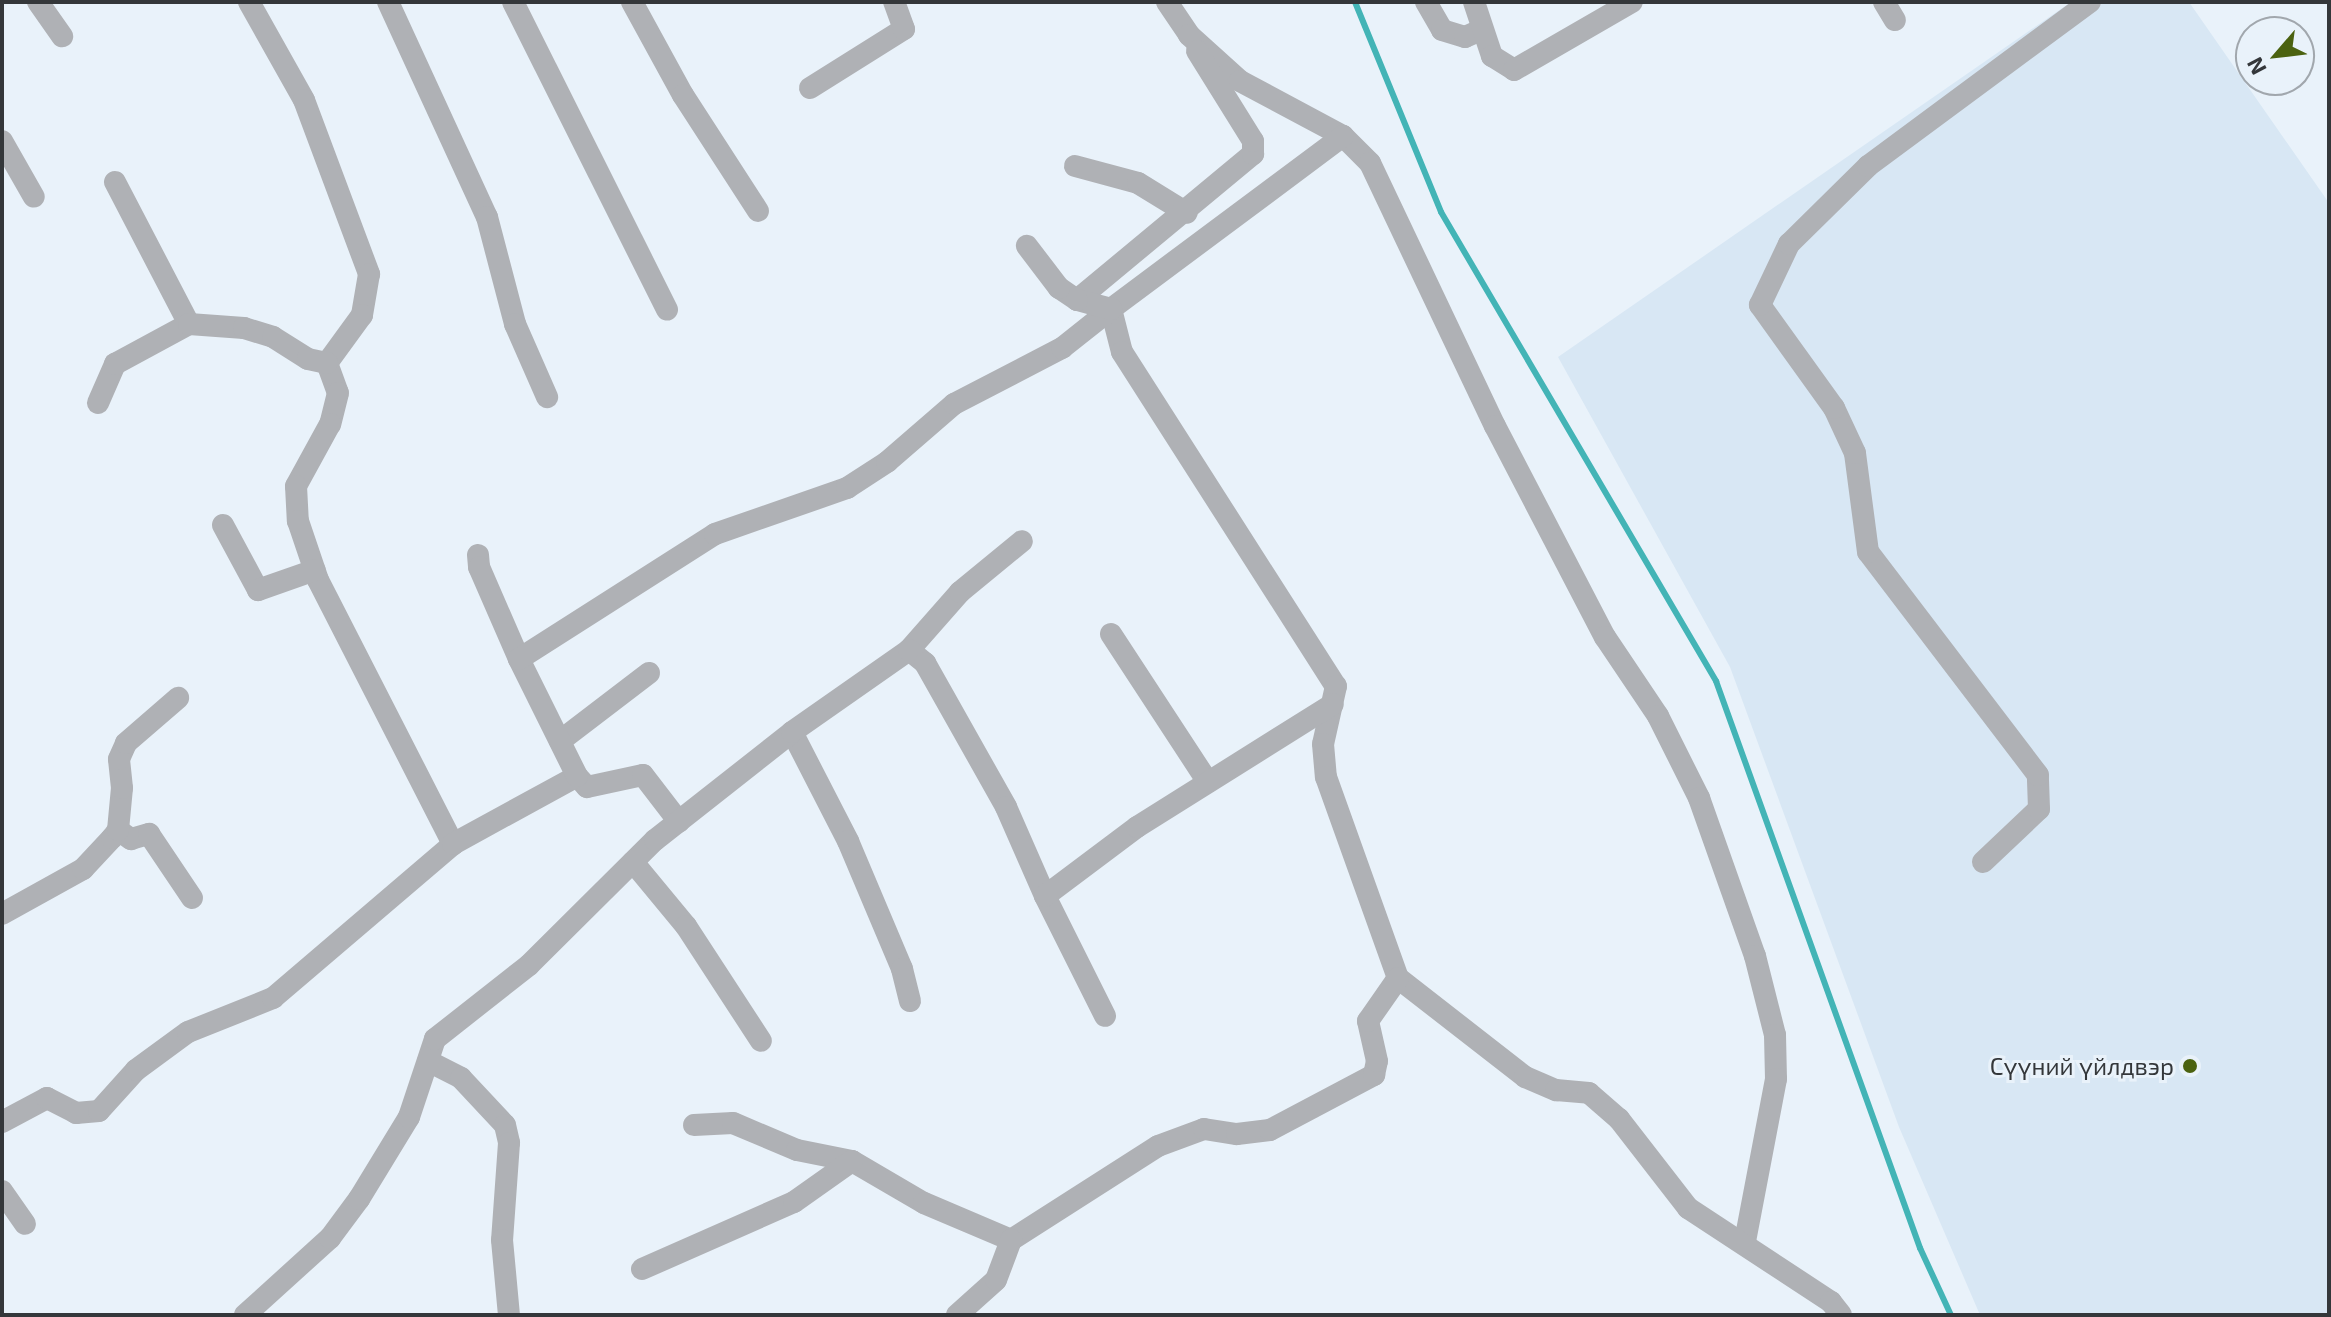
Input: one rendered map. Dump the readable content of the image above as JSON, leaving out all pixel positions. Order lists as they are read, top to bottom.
{
  "places": ["Сүүний үйлдвэр"],
  "north": "bottom left"
}
